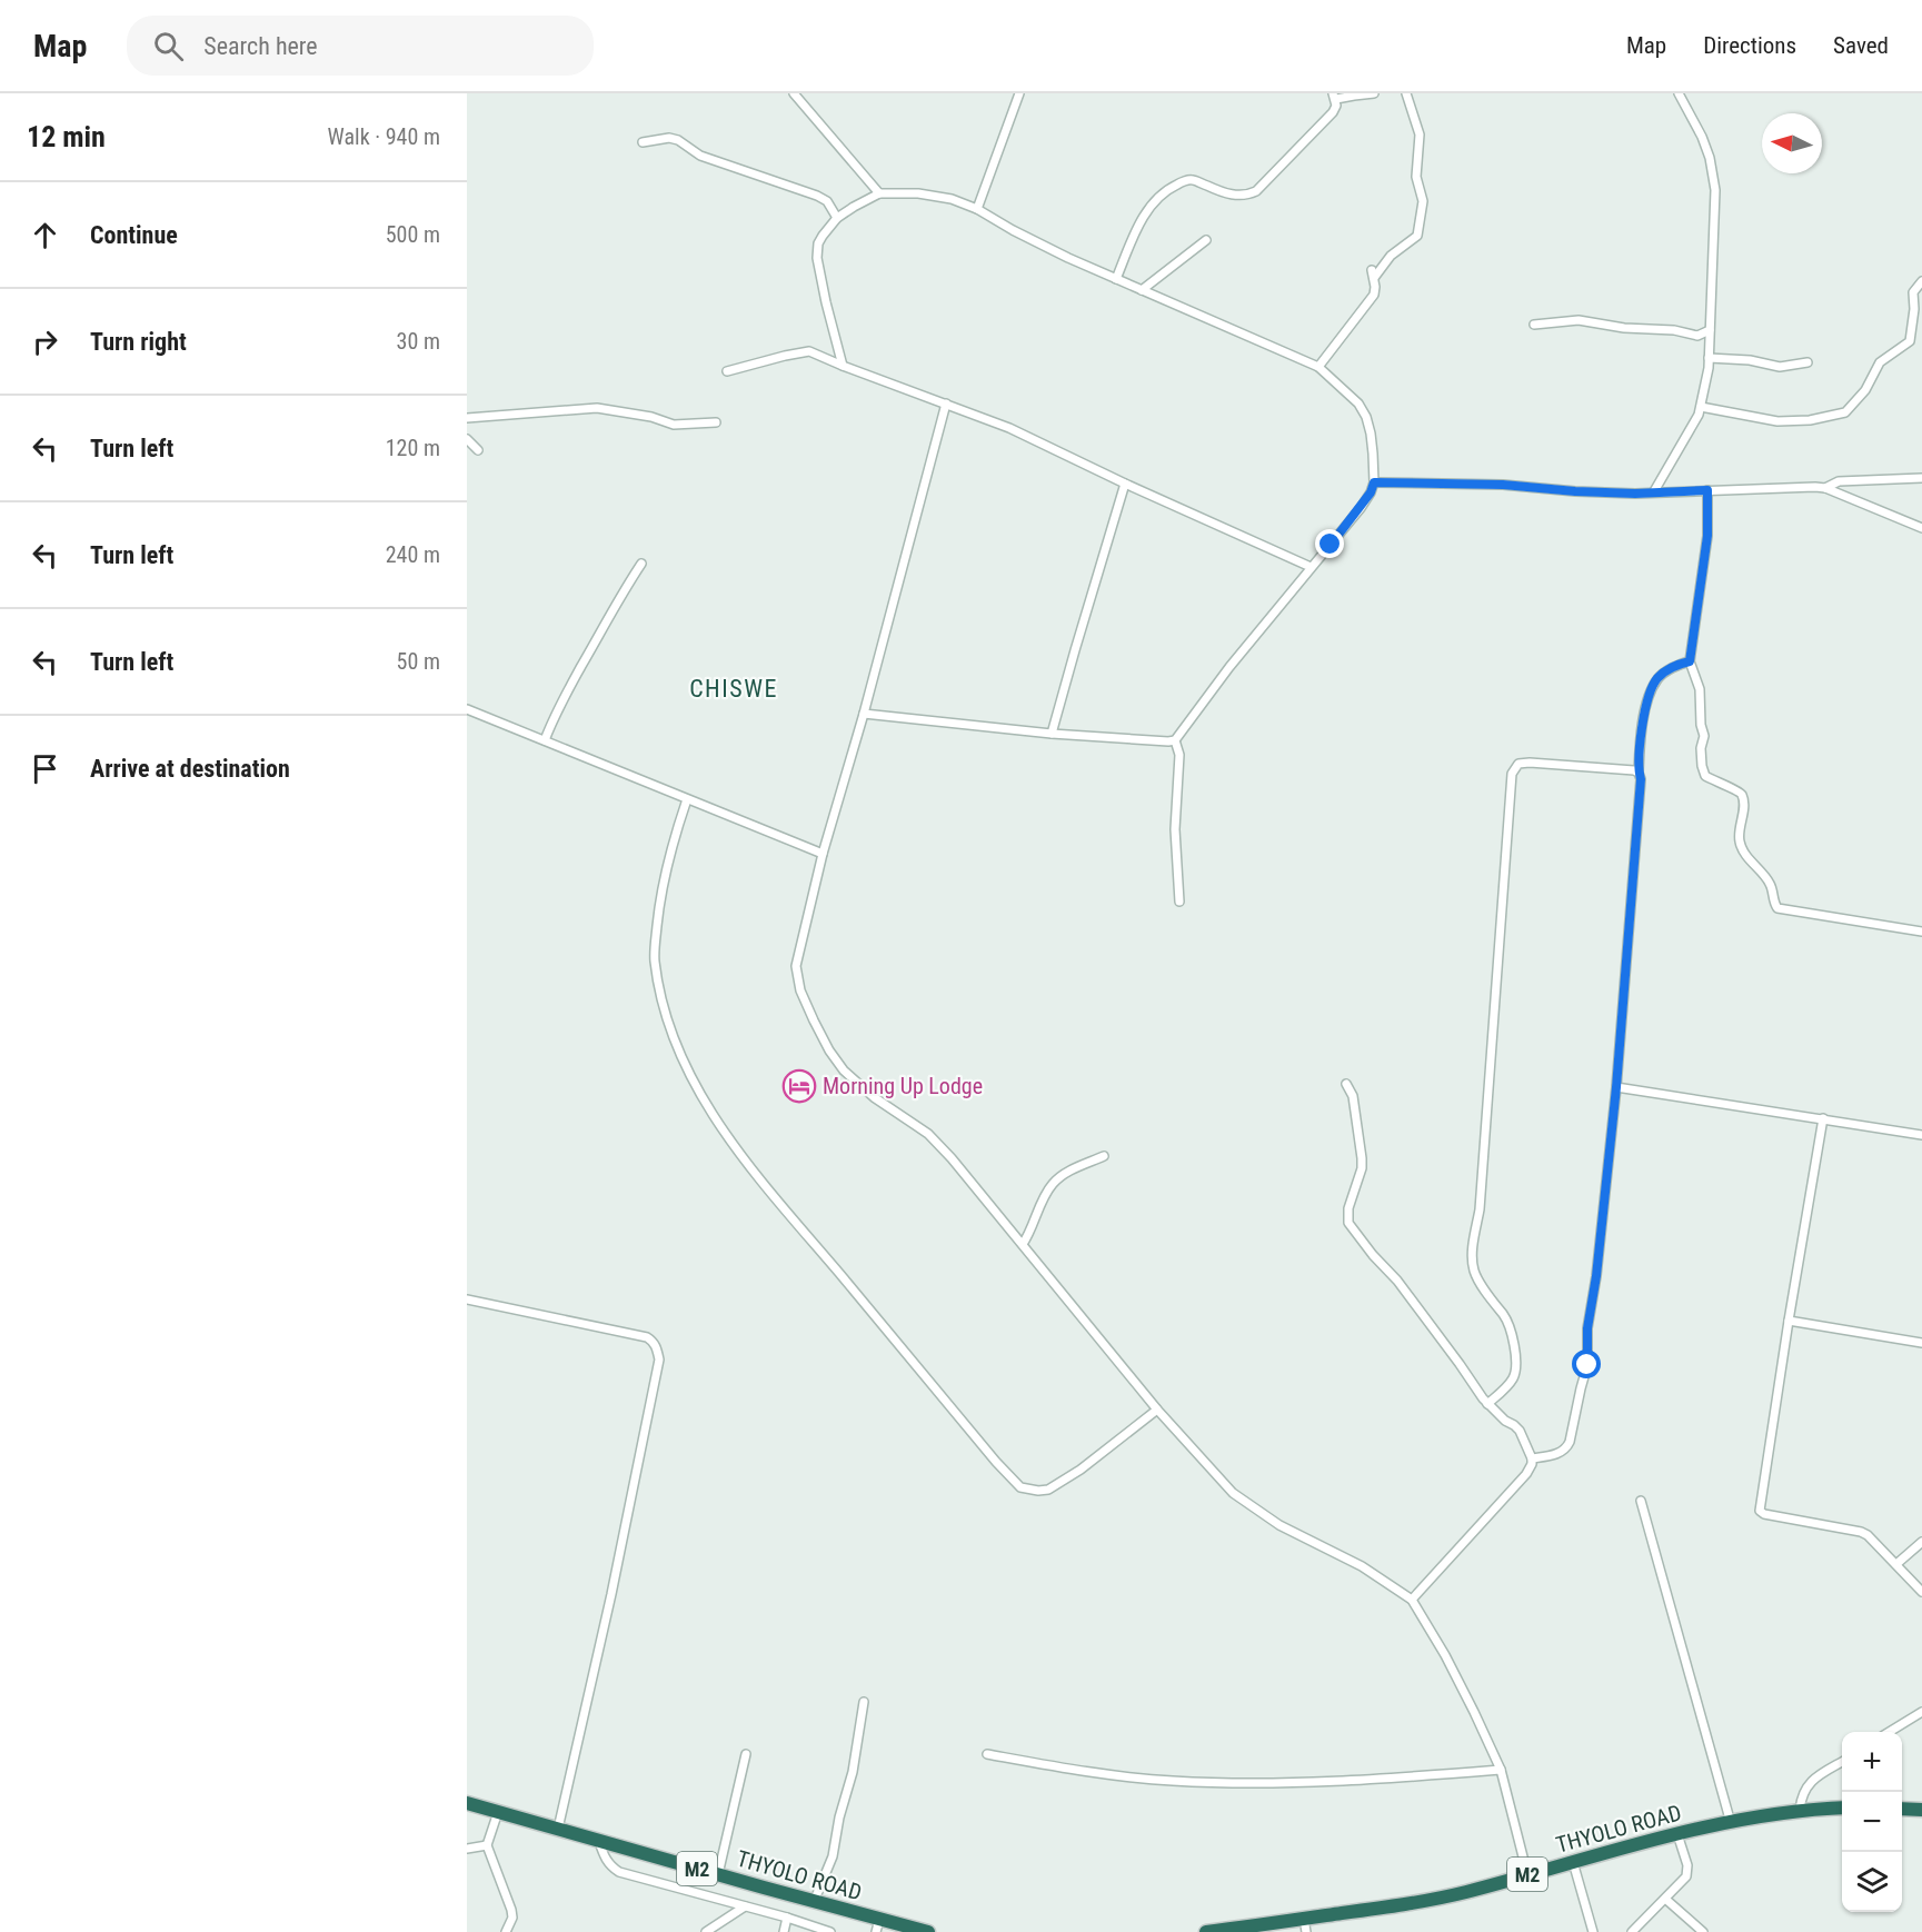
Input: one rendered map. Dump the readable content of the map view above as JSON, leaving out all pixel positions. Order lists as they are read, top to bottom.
{
  "streets": {
    "highway": ["THYOLO ROAD", "M2"]
  },
  "districts": ["CHISWE"],
  "places": {
    "hotel": ["Morning Up Lodge"]
  },
  "north": "left",
  "page": {
    "header": "Map",
    "search": "Search here",
    "nav": ["Map", "Directions", "Saved"],
    "heading": ["12 min", "Walk · 940 m"],
    "list": [
      ["Continue", "500 m"],
      ["Turn right", "30 m"],
      ["Turn left", "120 m"],
      ["Turn left", "240 m"],
      ["Turn left", "50 m"],
      "Arrive at destination"
    ],
    "map_buttons": ["+", "−"]
  }
}
